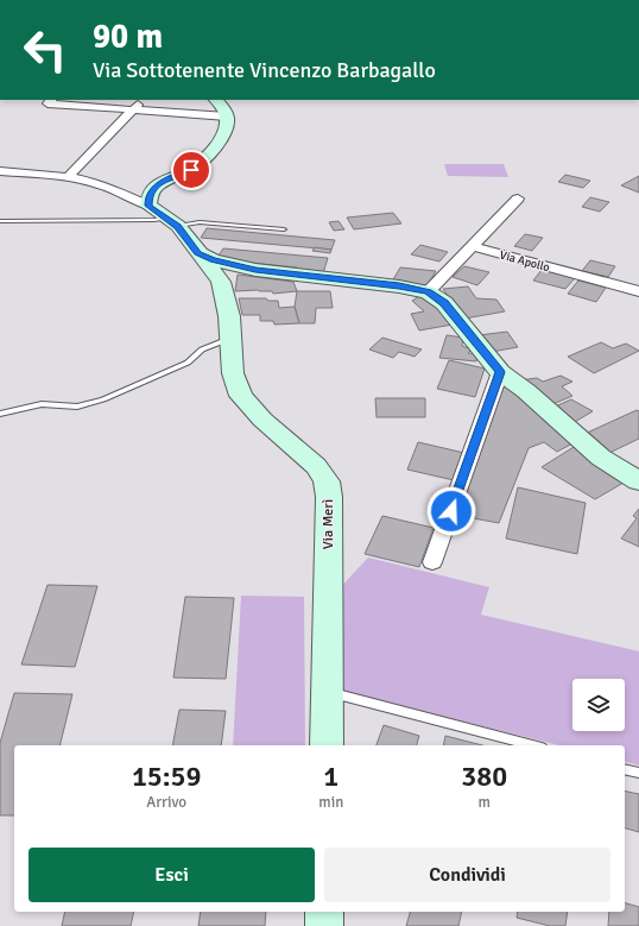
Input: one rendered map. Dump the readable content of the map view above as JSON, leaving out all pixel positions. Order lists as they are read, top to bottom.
{
  "streets": {
    "street": ["Via Apollo", "Via Merì"]
  },
  "page": {
    "turn": ["90 m", "Via Sottotenente Vincenzo Barbagallo"],
    "eta": [
      "15:59",
      "Arrivo",
      "1",
      "min",
      "380",
      "m"
    ],
    "buttons": ["Esci", "Condividi"]
  }
}
